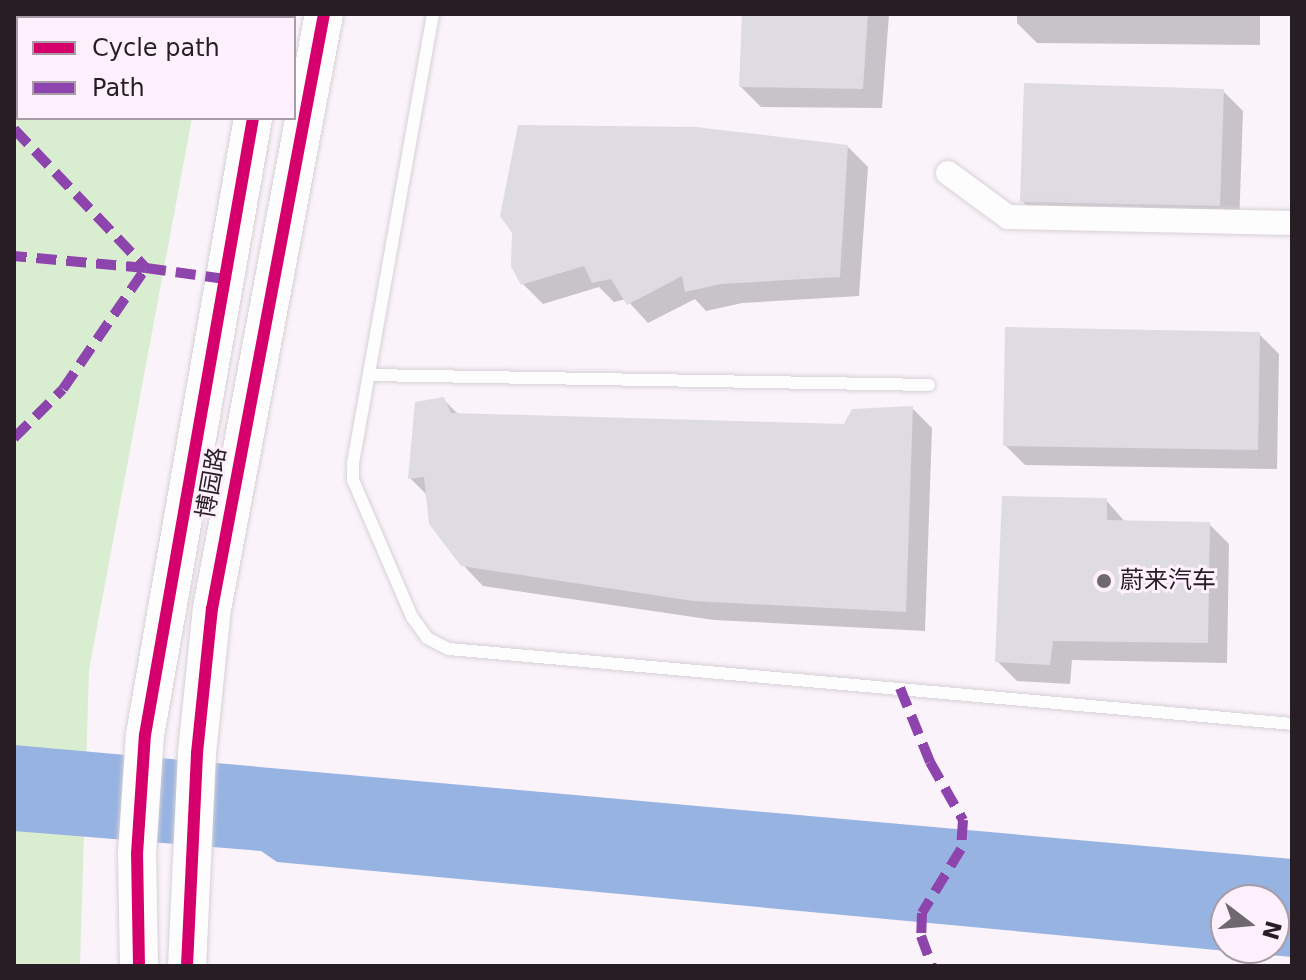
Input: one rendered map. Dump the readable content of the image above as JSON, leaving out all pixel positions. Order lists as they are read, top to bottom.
{
  "streets": {
    "main road": ["博园路"]
  },
  "places": ["蔚来汽车"],
  "legend": ["Cycle path", "Path"],
  "north": "right"
}
